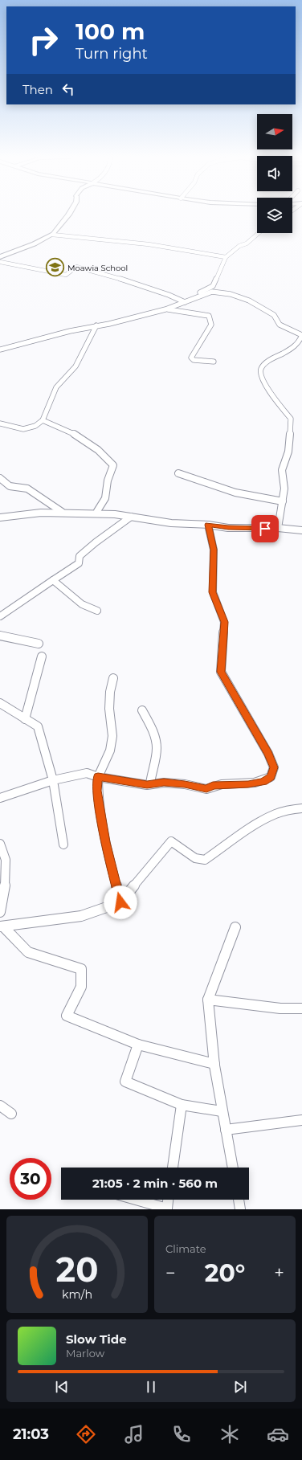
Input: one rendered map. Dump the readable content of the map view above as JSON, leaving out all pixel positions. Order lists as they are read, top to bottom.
{
  "places": {
    "school or university": ["Moawia School"]
  },
  "north": "right",
  "page": {
    "turn": ["100 m", "Turn right"],
    "then": "Then",
    "limit": "30",
    "trip": "21:05 · 2 min · 560 m",
    "tile": "Climate",
    "heat": ["−", "20°", "+"],
    "song": ["Slow Tide", "Marlow"],
    "tabs": "21:03",
    "gauge": ["20", "km/h"]
  }
}
